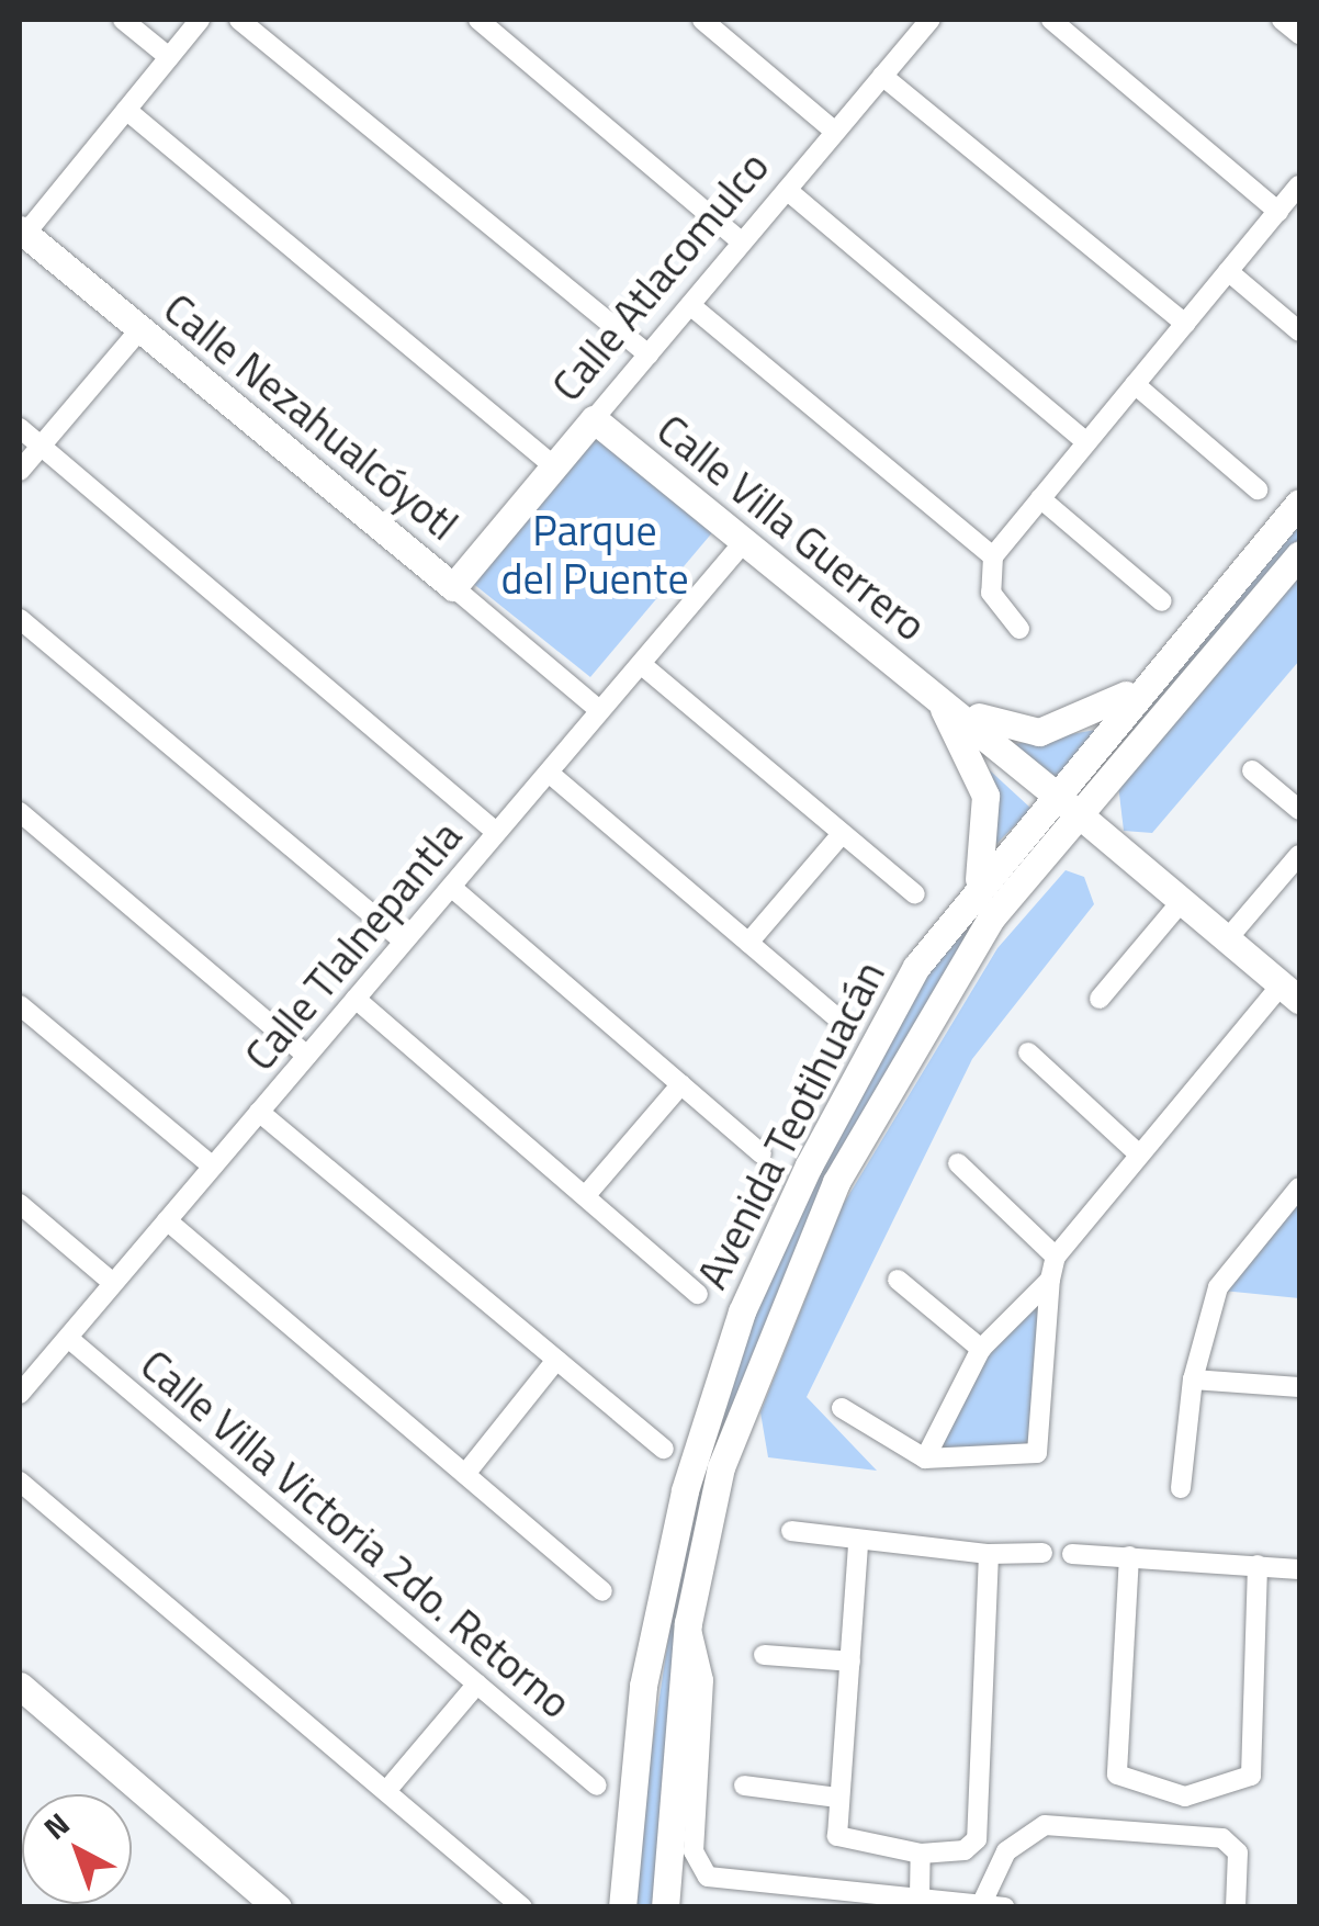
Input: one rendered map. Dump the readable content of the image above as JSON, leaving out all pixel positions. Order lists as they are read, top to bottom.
{
  "streets": {
    "main road": [
      "Calle Atlacomulco",
      "Calle Nezahualcóyotl",
      "Calle Villa Guerrero",
      "Avenida Teotihuacán"
    ],
    "street": ["Calle Tlalnepantla", "Calle Villa Victoria 2do. Retorno"]
  },
  "crossings": [
    ["Calle Atlacomulco", "Calle Nezahualcóyotl"],
    ["Calle Atlacomulco", "Calle Villa Guerrero"],
    ["Calle Nezahualcóyotl", "Calle Tlalnepantla"],
    ["Calle Villa Guerrero", "Calle Tlalnepantla"],
    ["Calle Villa Guerrero", "Avenida Teotihuacán"],
    ["Calle Tlalnepantla", "Calle Villa Victoria 2do. Retorno"]
  ],
  "parks": ["Parque del Puente"],
  "north": "top left"
}
